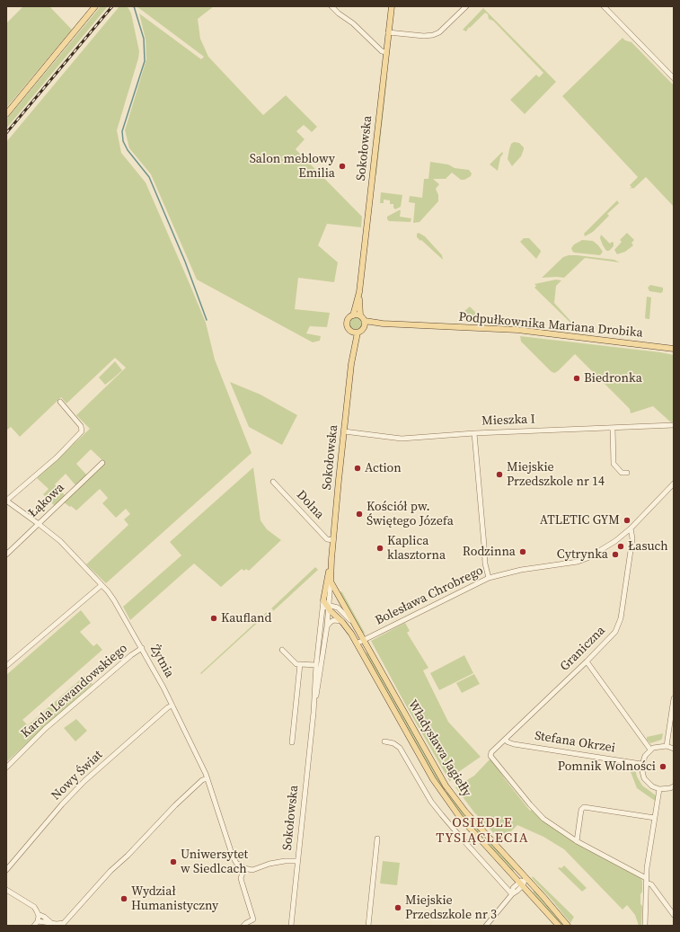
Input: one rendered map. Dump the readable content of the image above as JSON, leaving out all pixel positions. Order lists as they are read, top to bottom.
{
  "streets": {
    "main road": ["Sokołowska", "Podpułkownika Mariana Drobika", "Władysława Jagiełły"],
    "street": [
      "Mieszka I",
      "Łąkowa",
      "Dolna",
      "Bolesława Chrobrego",
      "Graniczna",
      "Żytnia",
      "Karola Lewandowskiego",
      "Stefana Okrzei",
      "Nowy Świat"
    ]
  },
  "crossings": [
    ["Sokołowska", "Podpułkownika Mariana Drobika"],
    ["Sokołowska", "Mieszka I"],
    ["Sokołowska", "Dolna"],
    ["Sokołowska", "Władysława Jagiełły"],
    ["Łąkowa", "Żytnia"],
    ["Bolesława Chrobrego", "Graniczna"],
    ["Bolesława Chrobrego", "Władysława Jagiełły"],
    ["Graniczna", "Stefana Okrzei"],
    ["Żytnia", "Karola Lewandowskiego"],
    ["Żytnia", "Nowy Świat"]
  ],
  "districts": ["OSIEDLE TYSIĄCLECIA"],
  "places": [
    "Salon meblowy Emilia",
    "Biedronka",
    "Action",
    "Miejskie Przedszkole nr 14",
    "Kościół pw. Świętego Józefa",
    "ATLETIC GYM",
    "Łasuch",
    "Kaplica klasztorna",
    "Rodzinna",
    "Cytrynka",
    "Kaufland",
    "Pomnik Wolności",
    "Uniwersytet w Siedlcach",
    "Wydział Humanistyczny",
    "Miejskie Przedszkole nr 3"
  ]
}
